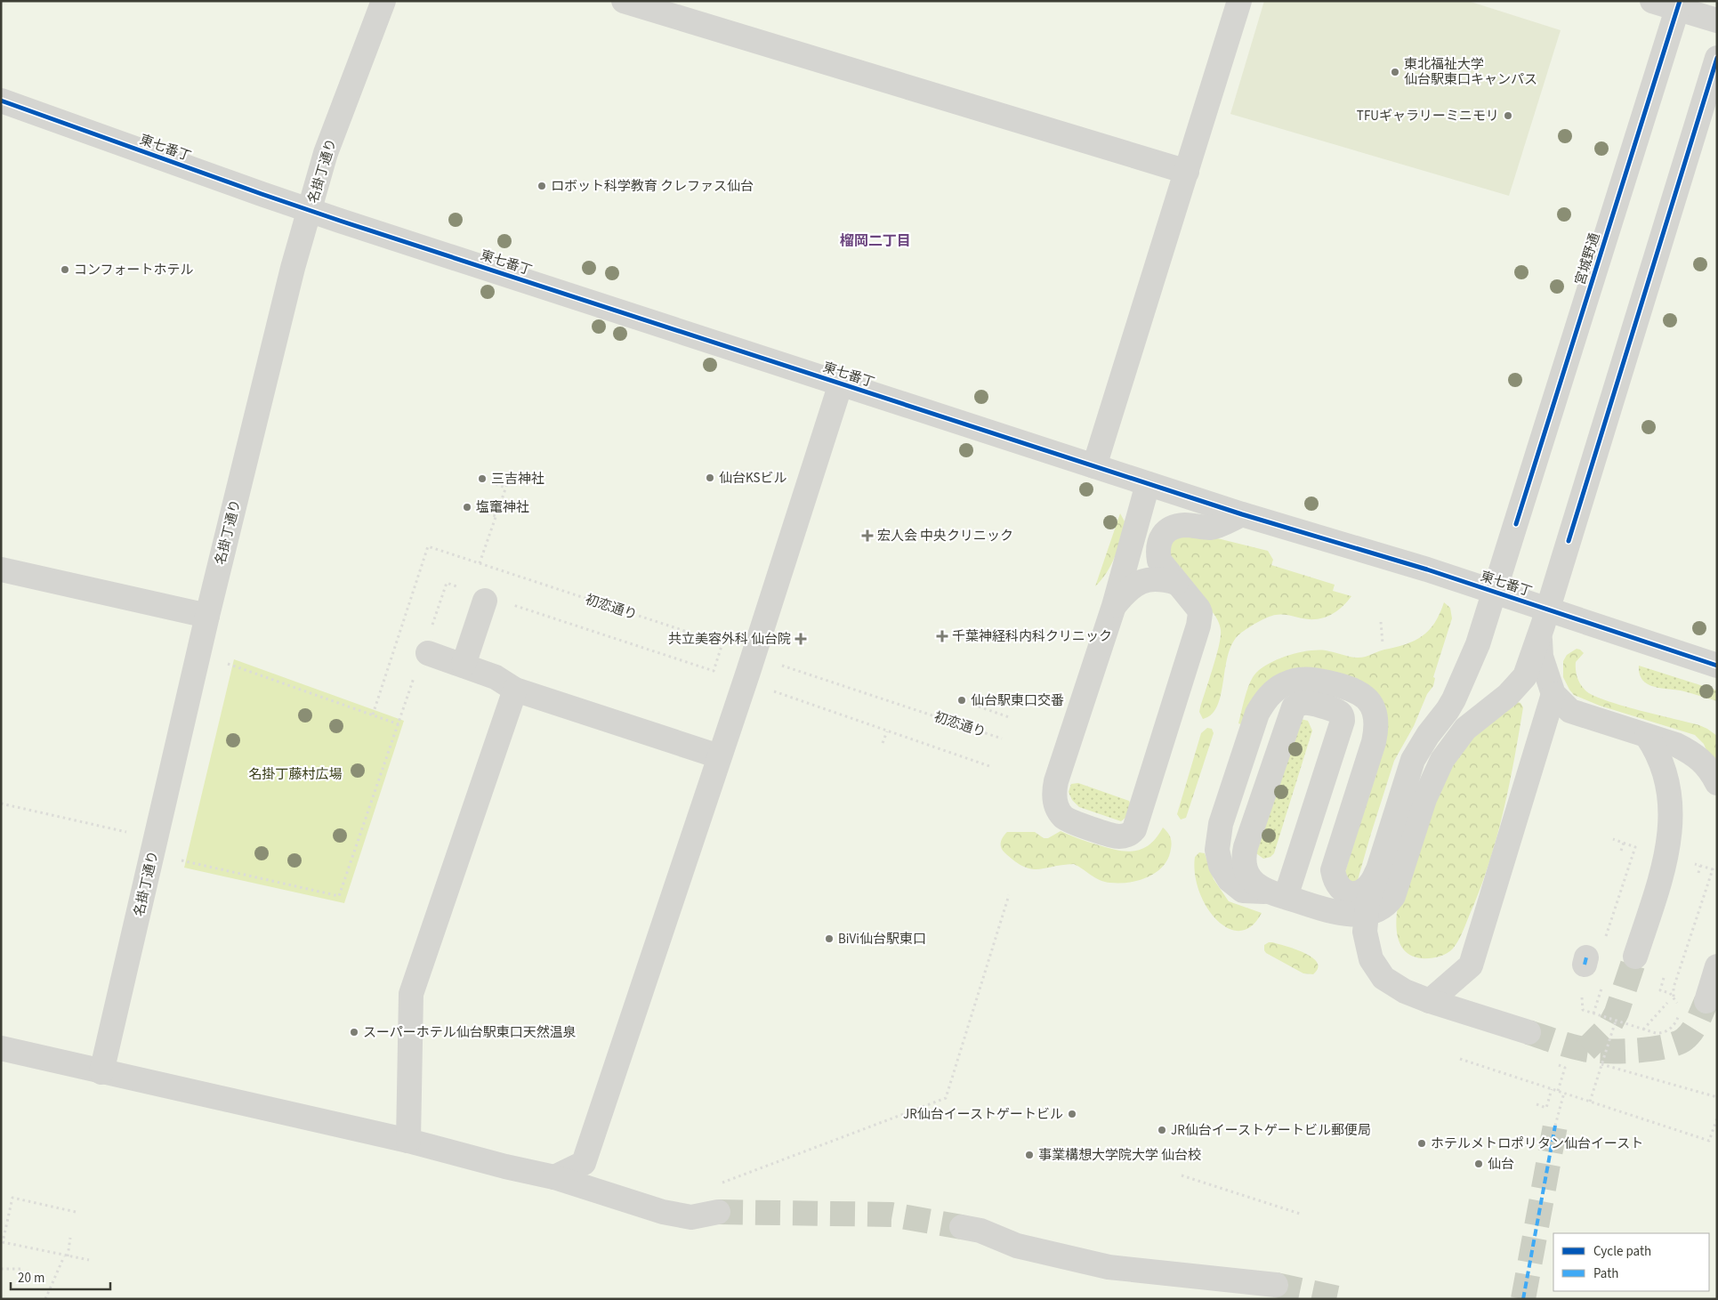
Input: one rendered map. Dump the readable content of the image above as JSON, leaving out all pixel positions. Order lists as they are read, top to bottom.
{
  "streets": {
    "street": ["東七番丁", "名掛丁通り", "宮城野通"],
    "path": ["初恋通り"]
  },
  "crossings": [
    ["東七番丁", "名掛丁通り"],
    ["東七番丁", "宮城野通"]
  ],
  "districts": ["榴岡二丁目"],
  "parks": ["名掛丁藤村広場"],
  "places": {
    "other": [
      "東北福祉大学 仙台駅東口キャンパス",
      "TFUギャラリーミニモリ",
      "ロボット科学教育 クレファス仙台",
      "コンフォートホテル",
      "仙台KSビル",
      "三吉神社",
      "塩竃神社",
      "仙台駅東口交番",
      "BiVi仙台駅東口",
      "スーパーホテル仙台駅東口天然温泉",
      "JR仙台イーストゲートビル",
      "JR仙台イーストゲートビル郵便局",
      "ホテルメトロポリタン仙台イースト",
      "事業構想大学院大学 仙台校",
      "仙台"
    ],
    "health": ["宏人会 中央クリニック", "千葉神経科内科クリニック", "共立美容外科 仙台院"]
  },
  "legend": ["Cycle path", "Path"],
  "scale_bar": "20 m"
}
